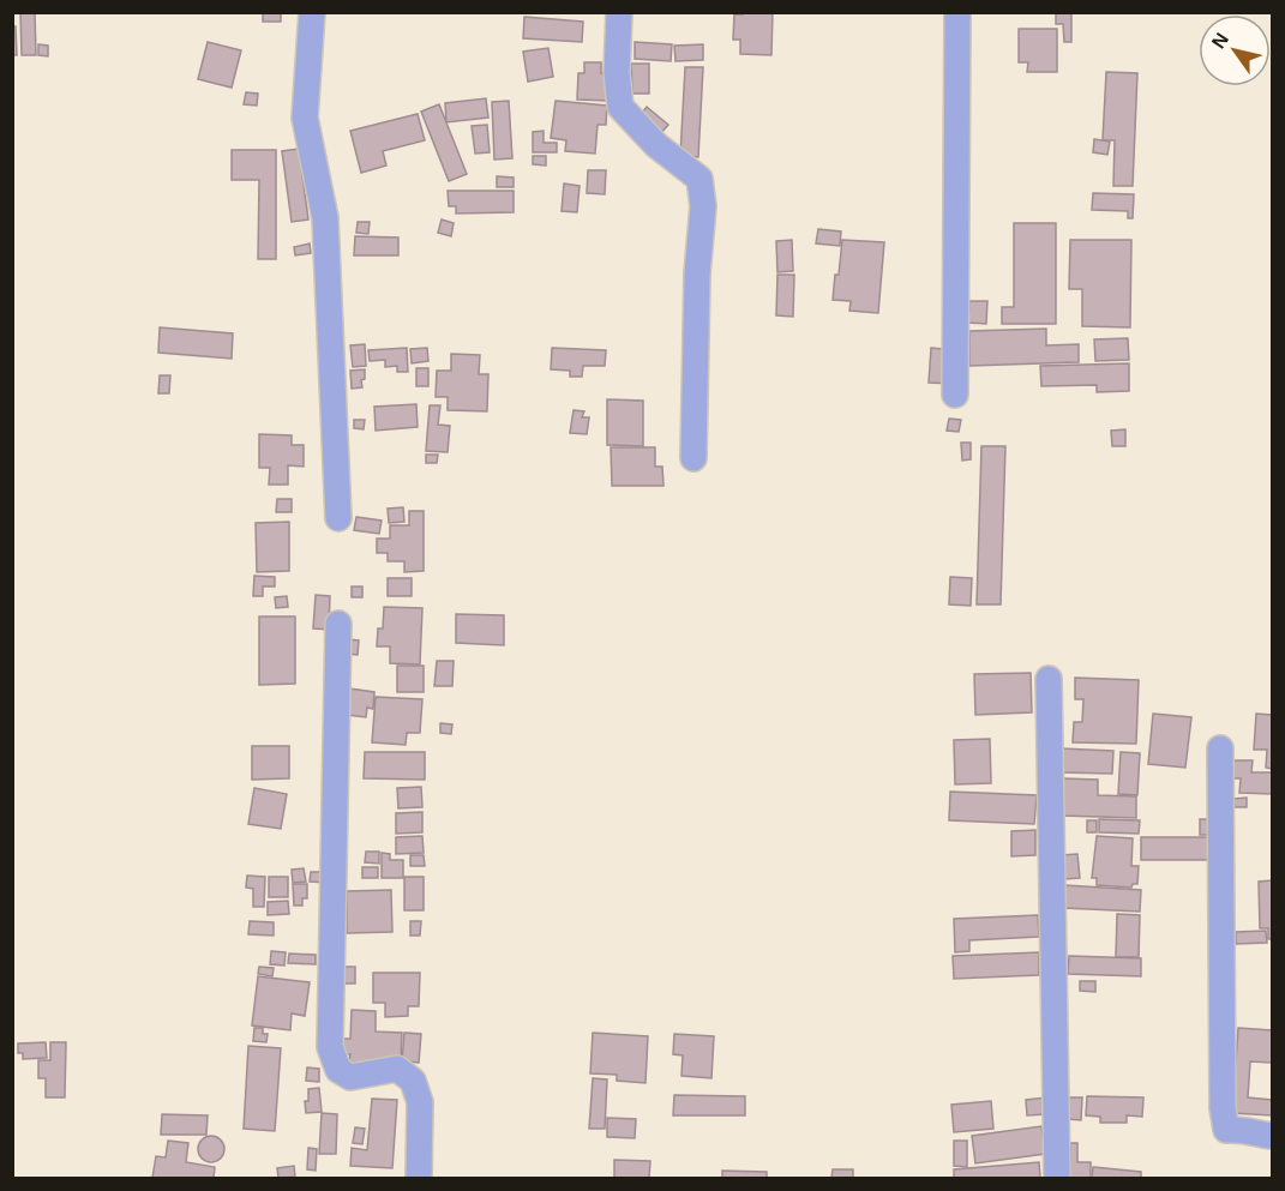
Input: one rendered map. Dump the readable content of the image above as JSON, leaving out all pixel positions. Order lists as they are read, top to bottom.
{
  "north": "top left"
}
